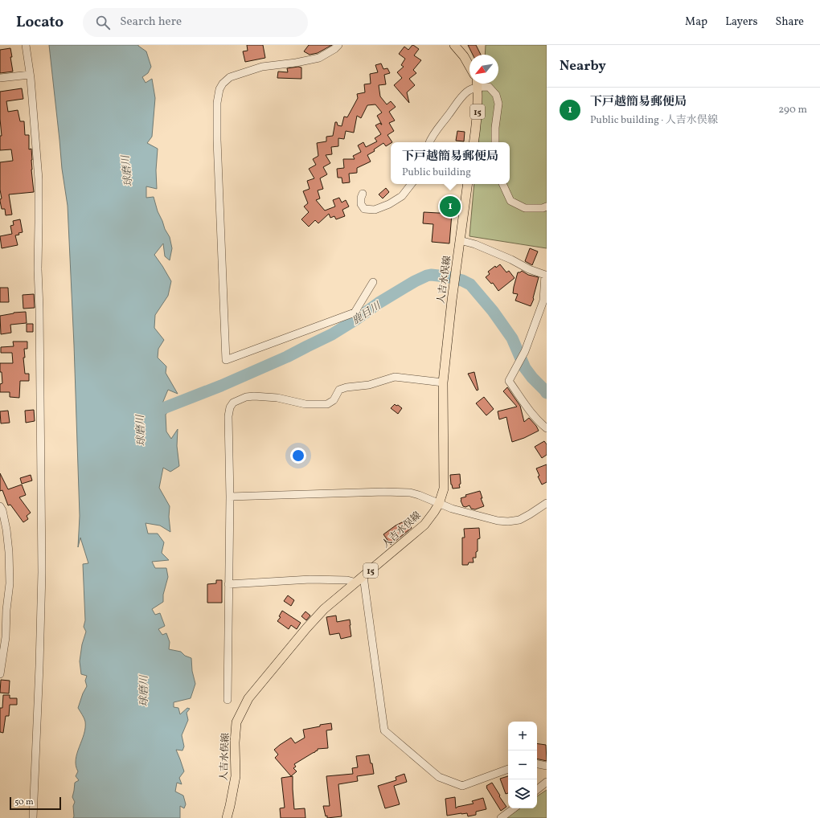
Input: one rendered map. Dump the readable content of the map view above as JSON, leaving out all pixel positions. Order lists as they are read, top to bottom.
{
  "streets": {
    "main road": ["15", "人吉水俣線"]
  },
  "water": ["球磨川", "鹿目川"],
  "scale_bar": "50 m",
  "north": "bottom left",
  "page": {
    "header": "Locato",
    "search": "Search here",
    "nav": ["Map", "Layers", "Share"],
    "heading": "Nearby",
    "list": [
      {
        "mark": "1",
        "name": "下戸越簡易郵便局",
        "note": "Public building · 人吉水俣線",
        "value": "290 m"
      }
    ],
    "popup": ["下戸越簡易郵便局", "Public building"],
    "pins": "1",
    "map_buttons": ["+", "−"],
    "scale": "50 m"
  }
}
